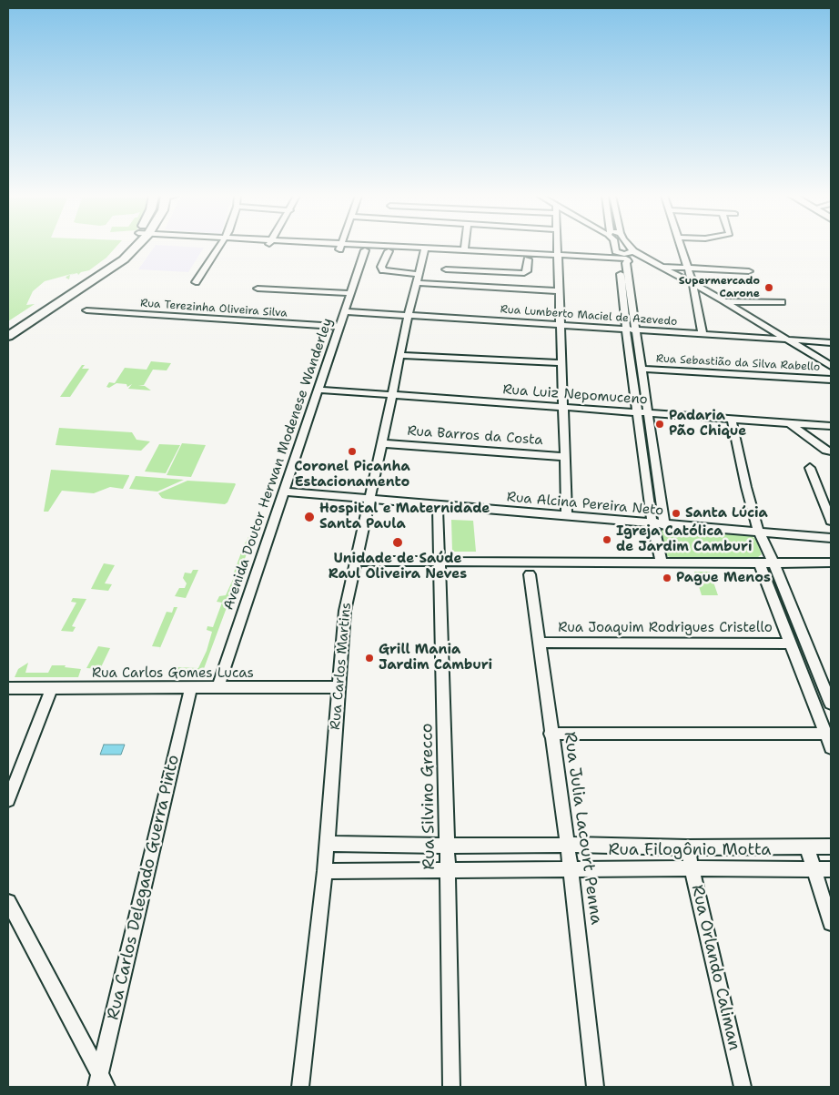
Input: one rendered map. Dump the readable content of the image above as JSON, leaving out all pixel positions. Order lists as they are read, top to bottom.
{
  "streets": {
    "street": [
      "Rua Terezinha Oliveira Silva",
      "Rua Lumberto Maciel de Azevedo",
      "Rua Sebastião da Silva Rabello",
      "Rua Luiz Nepomuceno",
      "Rua Barros da Costa",
      "Avenida Doutor Herwan Modenese Wanderley",
      "Rua Alcina Pereira Neto",
      "Rua Joaquim Rodrigues Cristello",
      "Rua Carlos Martins",
      "Rua Carlos Gomes Lucas",
      "Rua Silvino Grecco",
      "Rua Julia Lacourt Penna",
      "Rua Filogônio Motta",
      "Rua Carlos Delegado Guerra Pinto",
      "Rua Orlando Caliman"
    ]
  },
  "crossings": [
    ["Rua Terezinha Oliveira Silva", "Avenida Doutor Herwan Modenese Wanderley"],
    ["Rua Lumberto Maciel de Azevedo", "Avenida Doutor Herwan Modenese Wanderley"],
    ["Rua Lumberto Maciel de Azevedo", "Rua Carlos Martins"],
    ["Rua Luiz Nepomuceno", "Avenida Doutor Herwan Modenese Wanderley"],
    ["Rua Luiz Nepomuceno", "Rua Carlos Martins"],
    ["Rua Barros da Costa", "Rua Carlos Martins"],
    ["Avenida Doutor Herwan Modenese Wanderley", "Rua Alcina Pereira Neto"],
    ["Avenida Doutor Herwan Modenese Wanderley", "Rua Carlos Gomes Lucas"],
    ["Rua Alcina Pereira Neto", "Rua Carlos Martins"],
    ["Rua Alcina Pereira Neto", "Rua Silvino Grecco"],
    ["Rua Joaquim Rodrigues Cristello", "Rua Julia Lacourt Penna"],
    ["Rua Carlos Martins", "Rua Carlos Gomes Lucas"],
    ["Rua Carlos Martins", "Rua Filogônio Motta"],
    ["Rua Carlos Gomes Lucas", "Rua Carlos Delegado Guerra Pinto"],
    ["Rua Silvino Grecco", "Rua Filogônio Motta"],
    ["Rua Julia Lacourt Penna", "Rua Filogônio Motta"],
    ["Rua Filogônio Motta", "Rua Orlando Caliman"]
  ],
  "places": [
    "Supermercado Carone",
    "Padaria Pão Chique",
    "Coronel Picanha Estacionamento",
    "Santa Lúcia",
    "Hospital e Maternidade Santa Paula",
    "Igreja Católica de Jardim Camburi",
    "Unidade de Saúde Raul Oliveira Neves",
    "Pague Menos",
    "Grill Mania Jardim Camburi"
  ]
}
